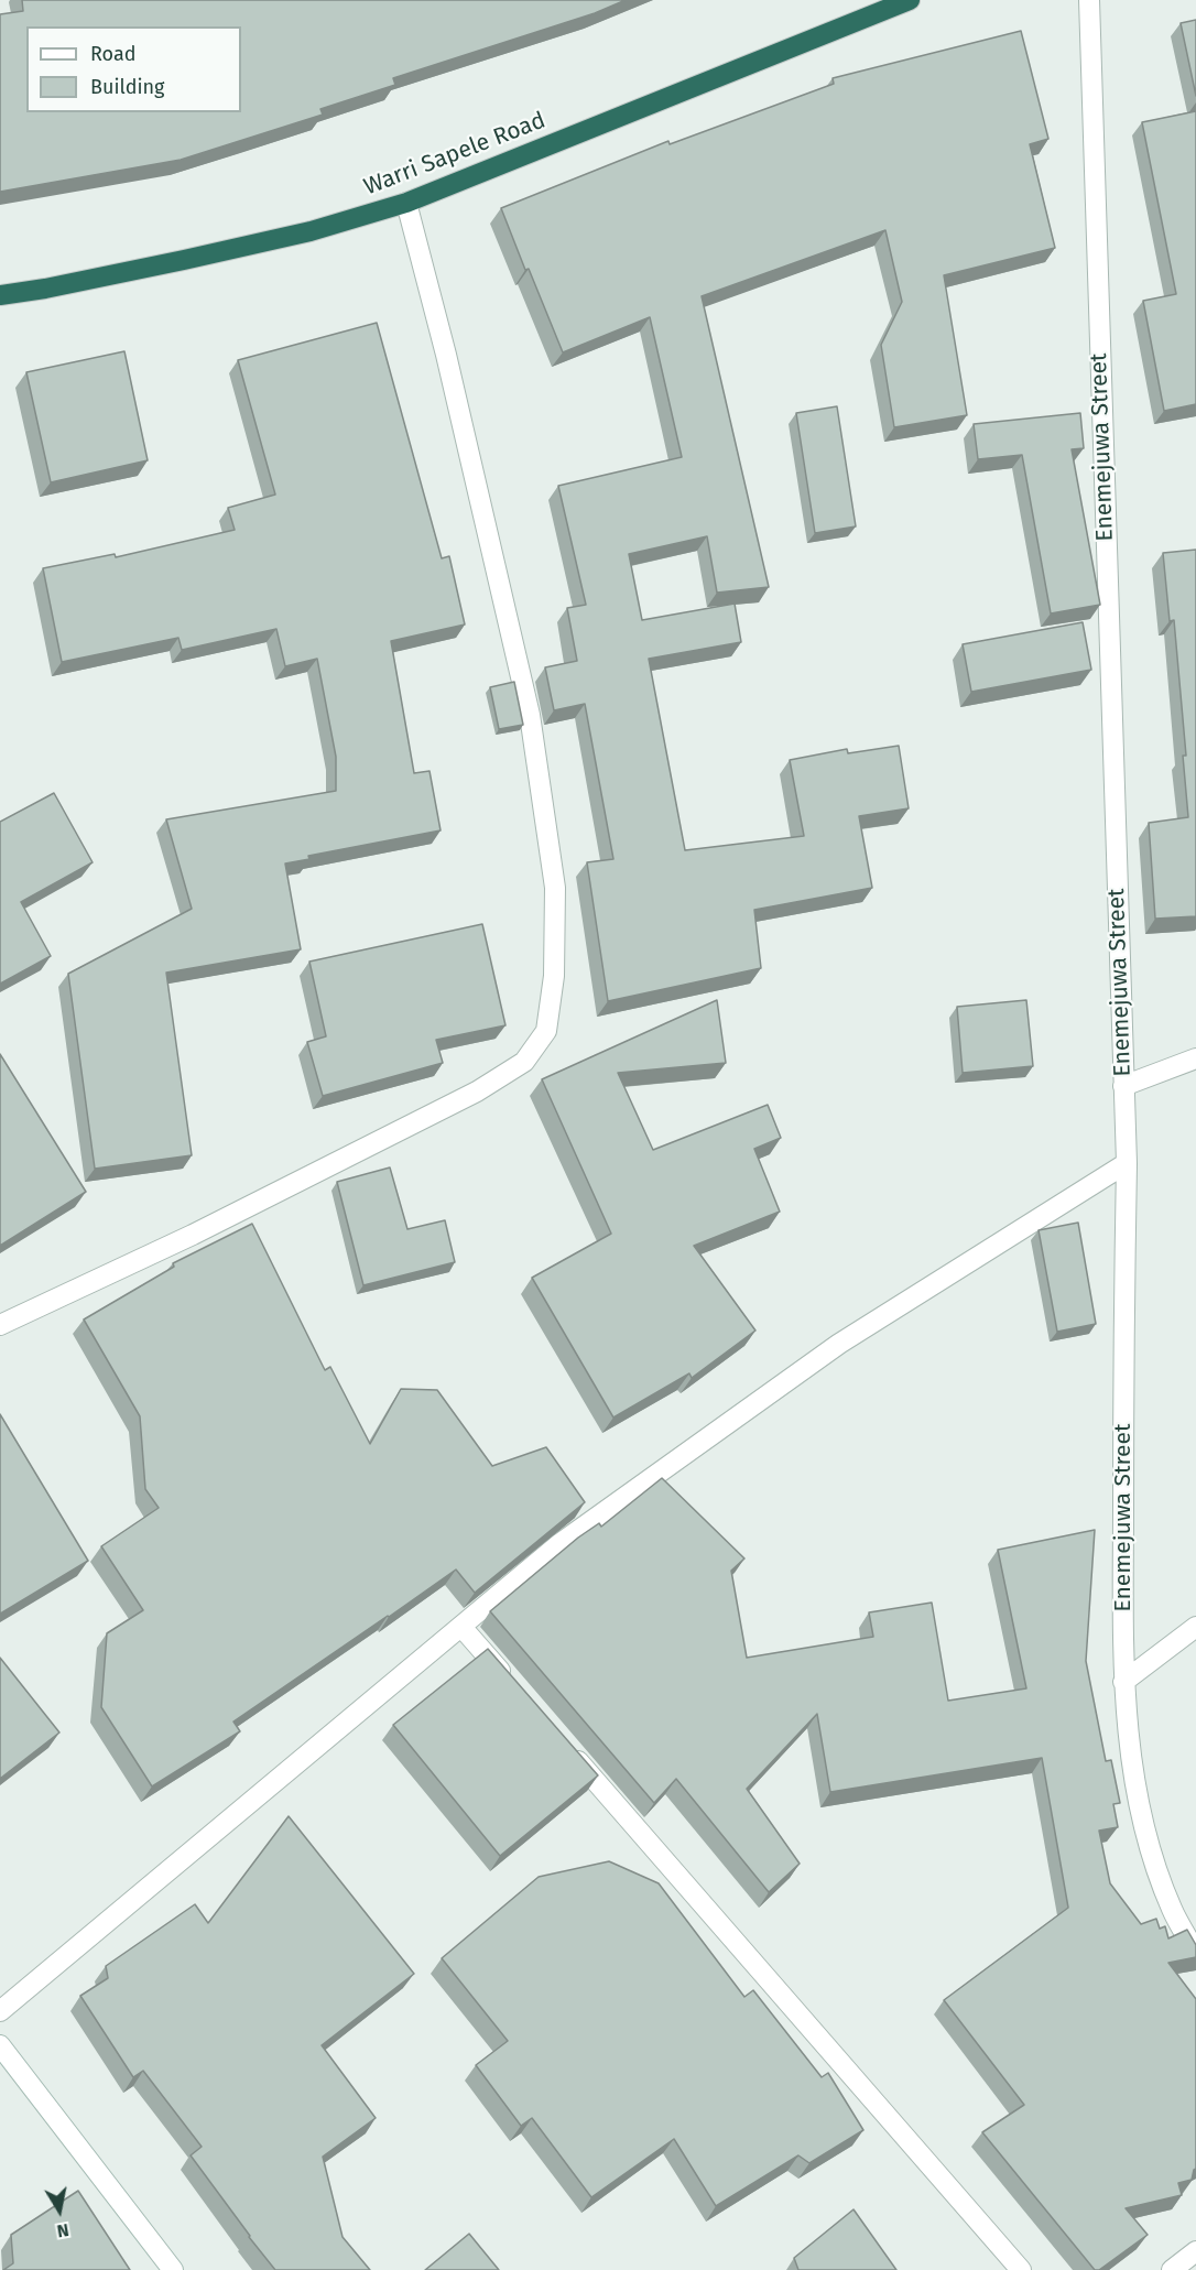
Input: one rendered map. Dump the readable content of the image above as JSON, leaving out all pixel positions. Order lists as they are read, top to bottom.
{
  "streets": {
    "highway": ["Warri Sapele Road"],
    "street": ["Enemejuwa Street"]
  },
  "legend": ["Road", "Building"],
  "north": "bottom"
}
